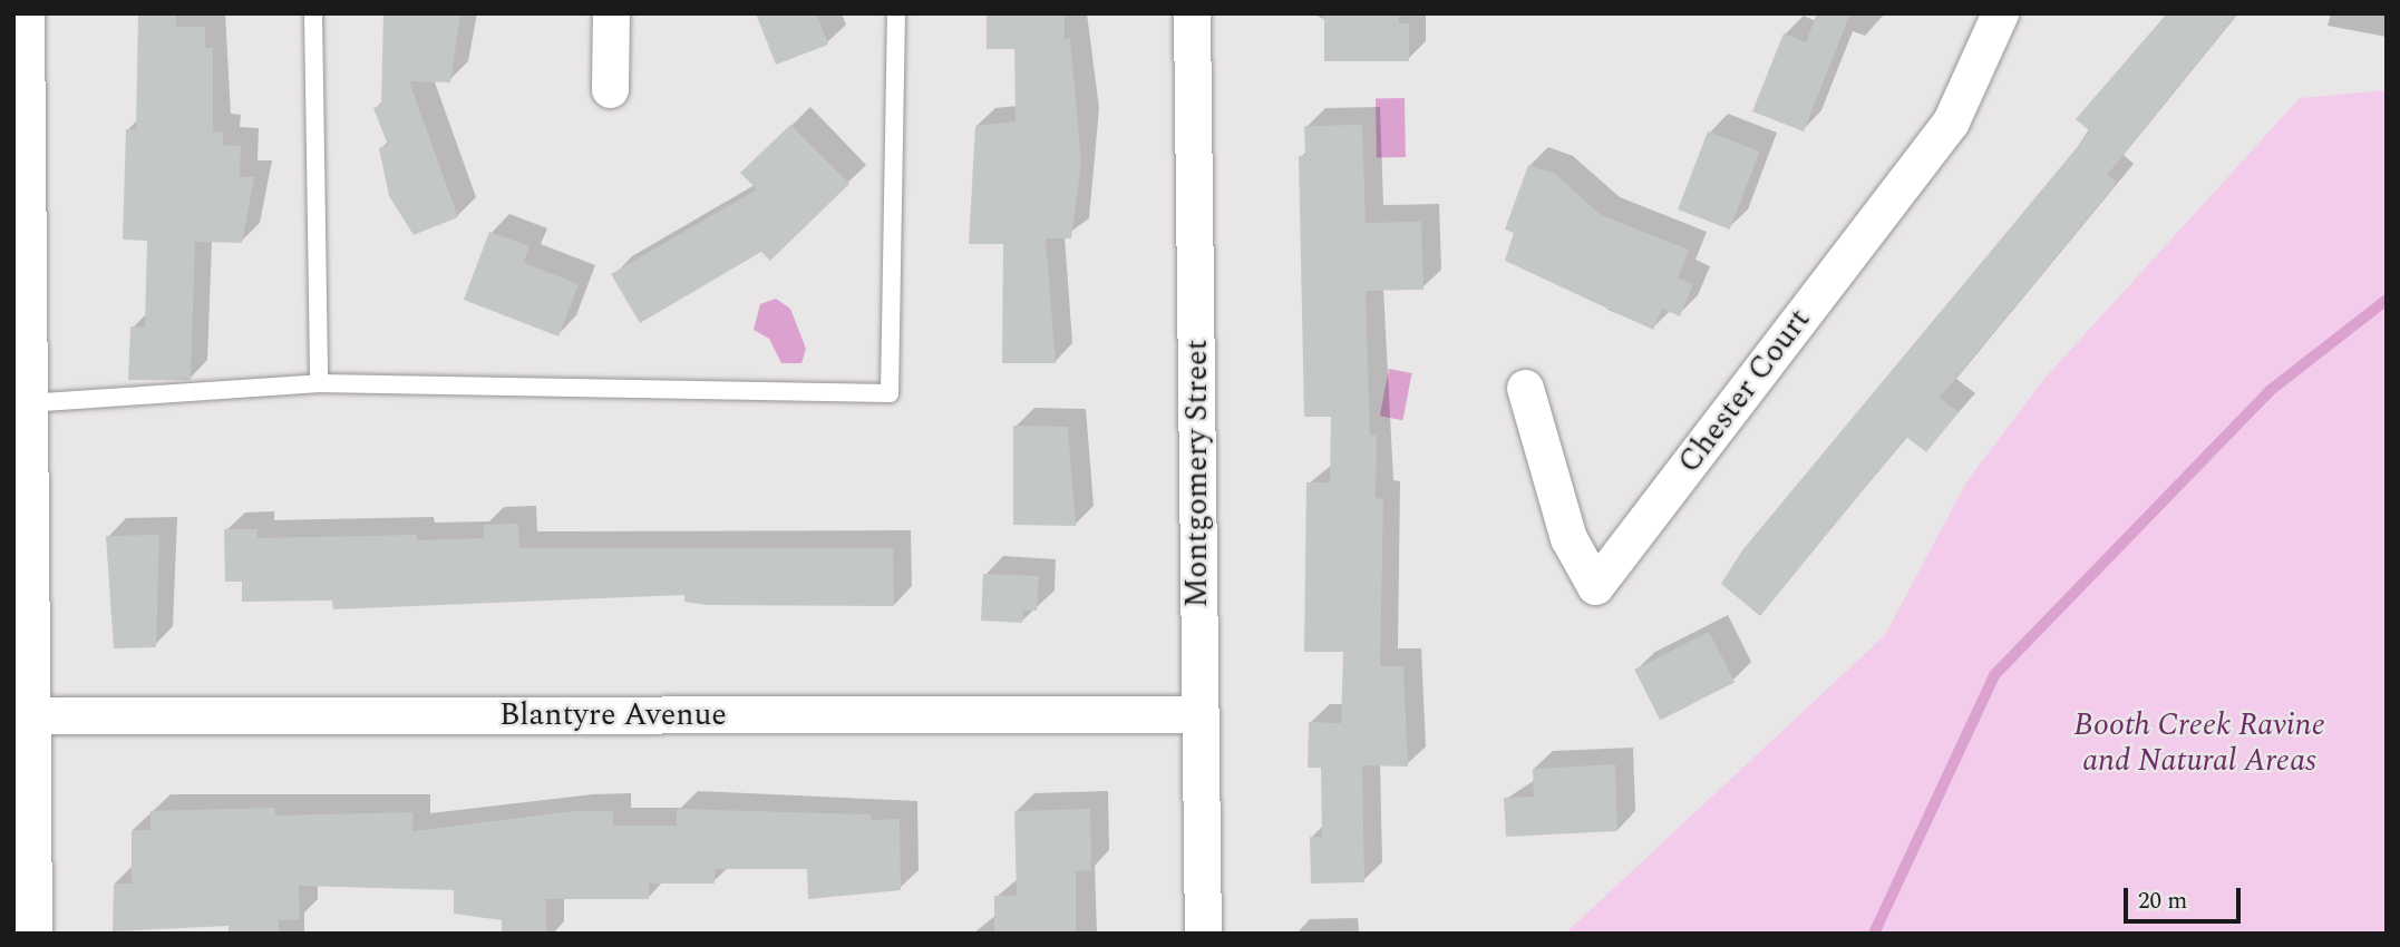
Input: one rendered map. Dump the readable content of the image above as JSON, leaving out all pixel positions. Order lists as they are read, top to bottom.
{
  "streets": {
    "street": ["Chester Court", "Montgomery Street", "Blantyre Avenue"]
  },
  "crossings": [
    ["Montgomery Street", "Blantyre Avenue"]
  ],
  "parks": ["Booth Creek Ravine and Natural Areas"],
  "scale_bar": "20 m"
}
